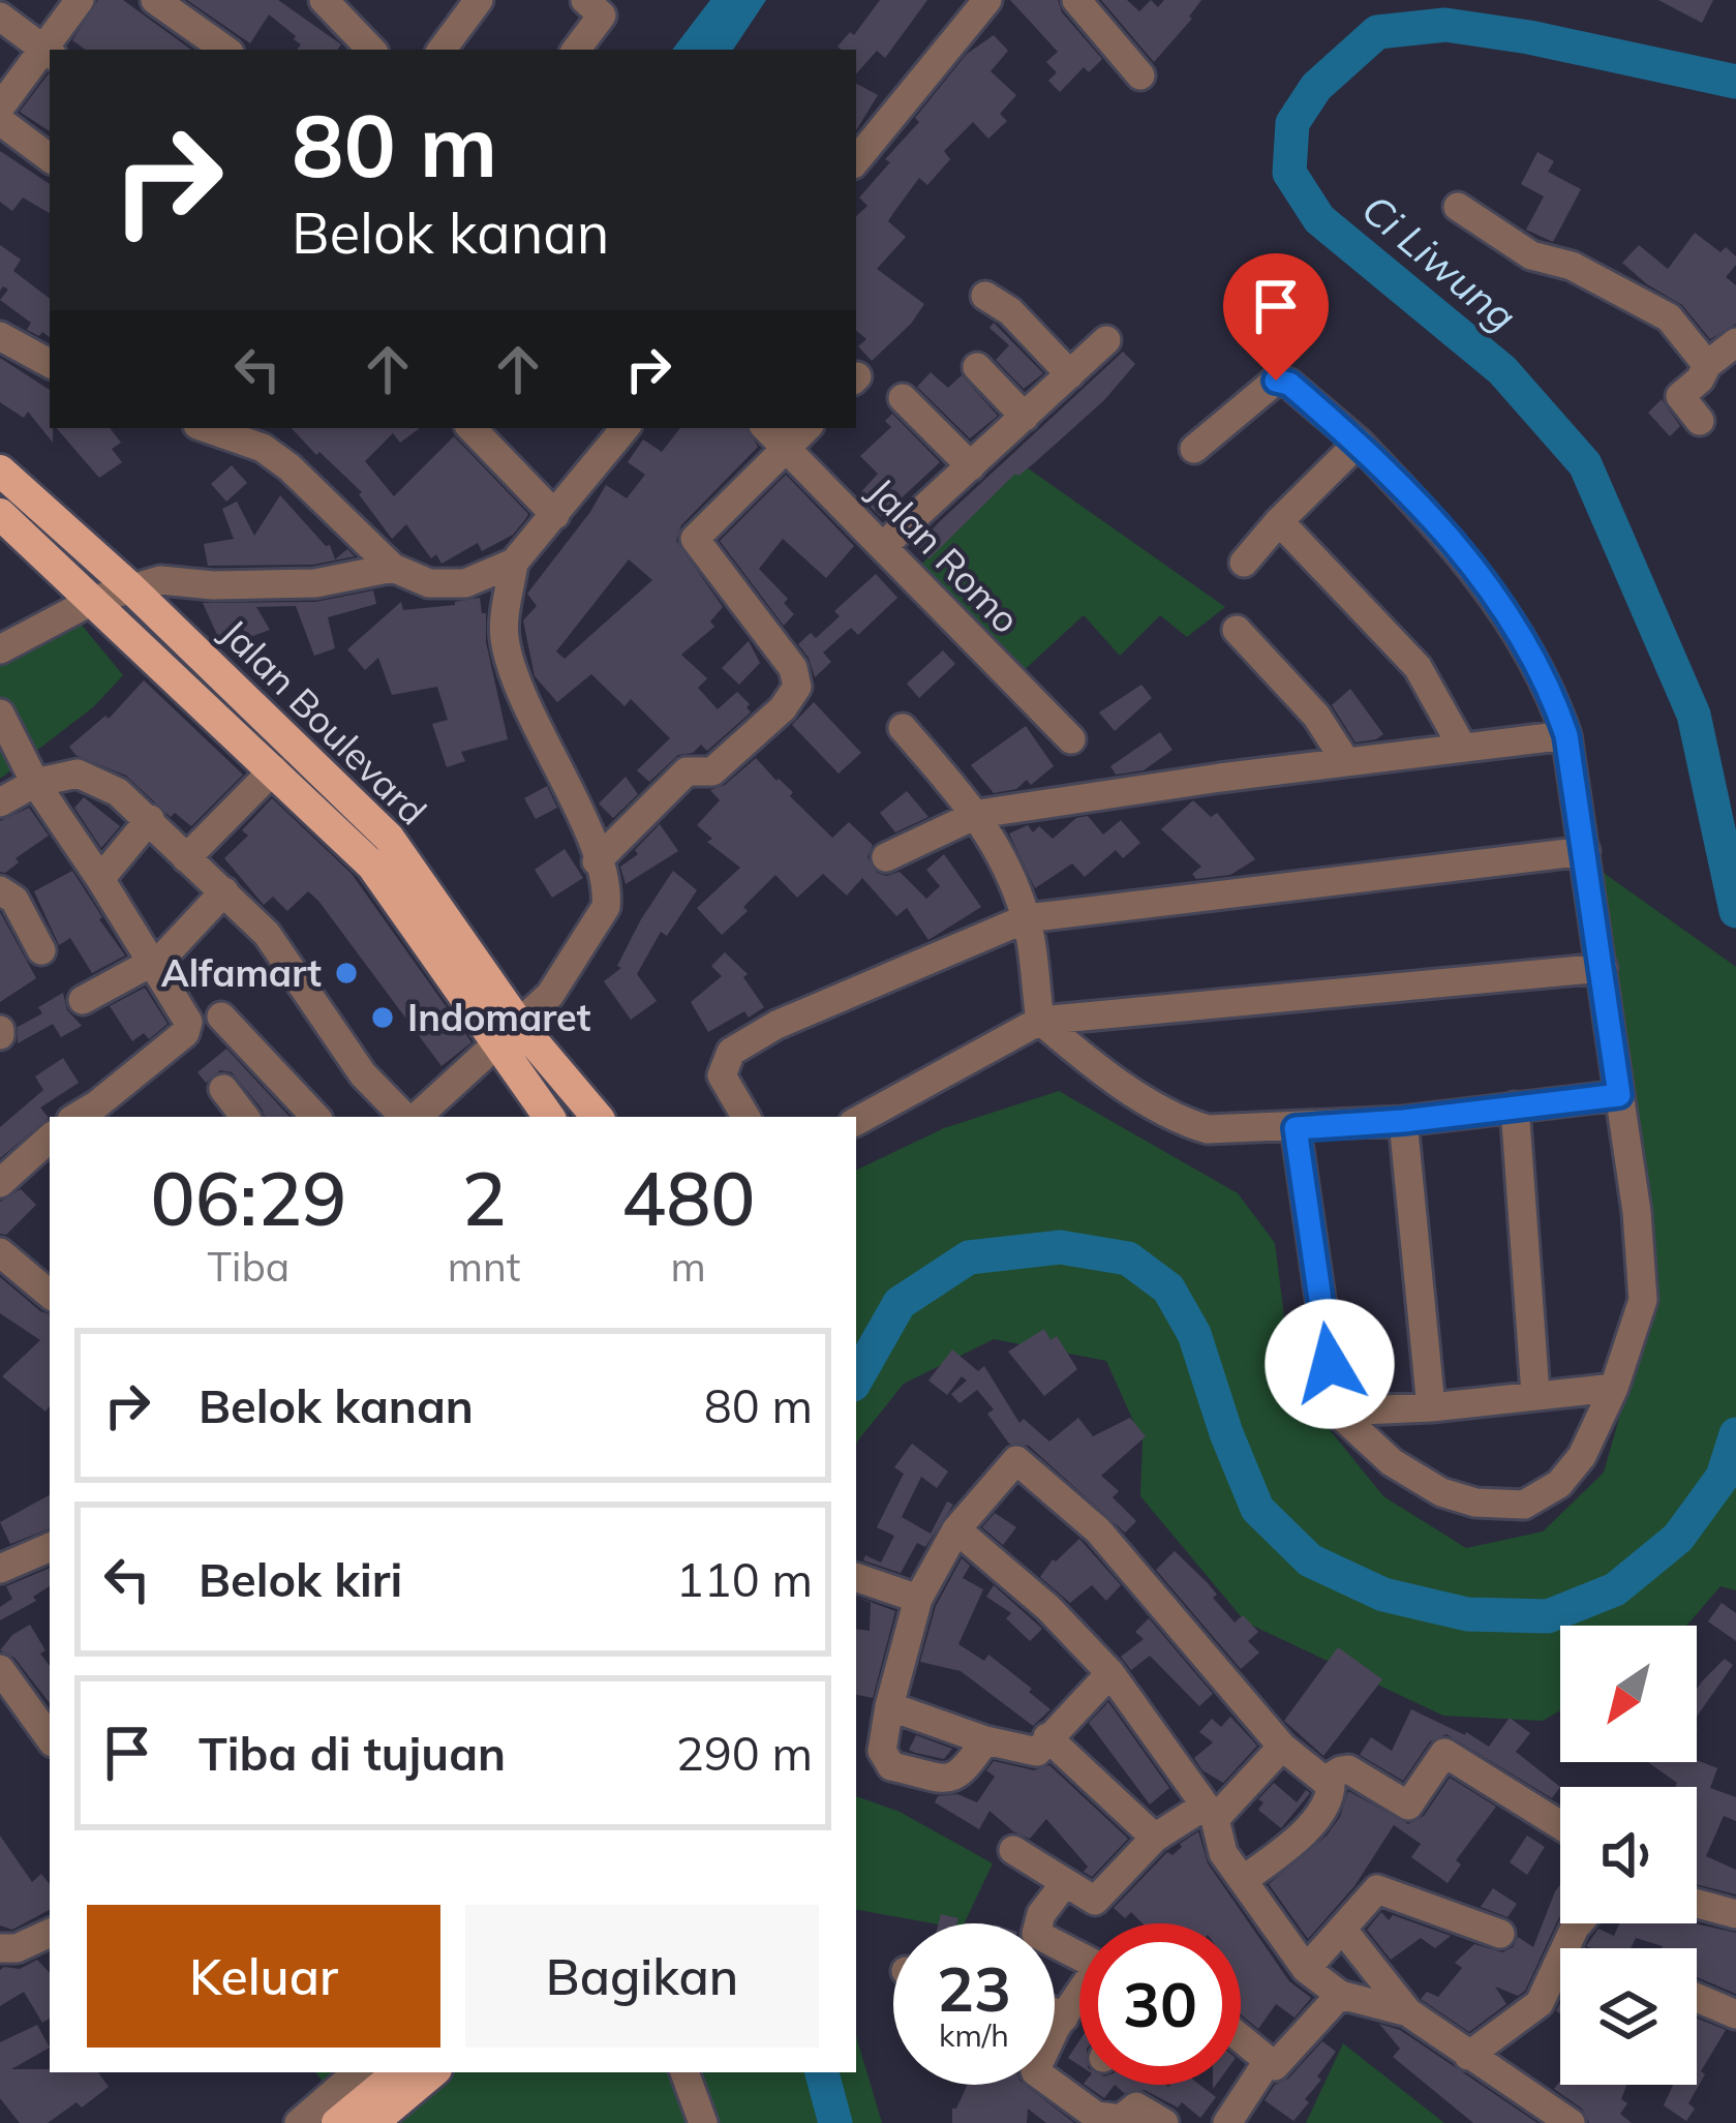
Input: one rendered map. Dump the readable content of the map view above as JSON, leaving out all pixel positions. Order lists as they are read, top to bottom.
{
  "streets": {
    "main road": ["Jalan Boulevard"],
    "street": ["Jalan Romo"]
  },
  "water": ["Ci Liwung"],
  "places": ["Alfamart", "Indomaret"],
  "north": "bottom left",
  "page": {
    "turn": ["80 m", "Belok kanan"],
    "eta": [
      "06:29",
      "Tiba",
      "2",
      "mnt",
      "480",
      "m"
    ],
    "list": [
      {
        "name": "Belok kanan",
        "value": "80 m"
      },
      {
        "name": "Belok kiri",
        "value": "110 m"
      },
      {
        "name": "Tiba di tujuan",
        "value": "290 m"
      }
    ],
    "buttons": ["Keluar", "Bagikan"],
    "speed": "23 km/h",
    "limit": "30"
  }
}
